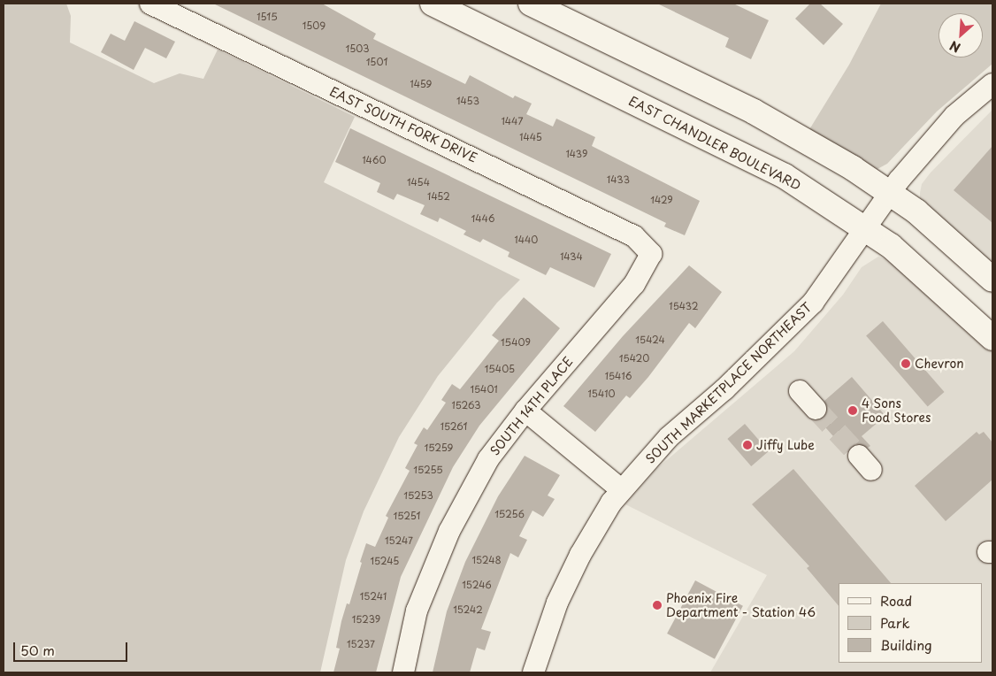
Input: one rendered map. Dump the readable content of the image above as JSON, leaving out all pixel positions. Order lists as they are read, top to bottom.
{
  "streets": {
    "main road": ["EAST CHANDLER BOULEVARD"],
    "street": ["EAST SOUTH FORK DRIVE", "SOUTH MARKETPLACE NORTHEAST", "SOUTH 14TH PLACE"]
  },
  "crossings": [
    ["EAST SOUTH FORK DRIVE", "SOUTH 14TH PLACE"],
    ["EAST CHANDLER BOULEVARD", "SOUTH MARKETPLACE NORTHEAST"]
  ],
  "places": [
    "Chevron",
    "4 Sons Food Stores",
    "Jiffy Lube",
    "Phoenix Fire Department - Station 46"
  ],
  "house_numbers": [
    "1515",
    "1509",
    "1503",
    "1501",
    "1459",
    "1453",
    "1447",
    "1445",
    "1439",
    "1460",
    "1433",
    "1454",
    "1452",
    "1429",
    "1446",
    "1440",
    "1434",
    "15432",
    "15424",
    "15409",
    "15420",
    "15405",
    "15416",
    "15401",
    "15410",
    "15263",
    "15261",
    "15259",
    "15255",
    "15253",
    "15256",
    "15251",
    "15247",
    "15248",
    "15245",
    "15246",
    "15241",
    "15242",
    "15239",
    "15237"
  ],
  "legend": ["Road", "Park", "Building"],
  "scale_bar": "50 m",
  "north": "bottom left"
}
